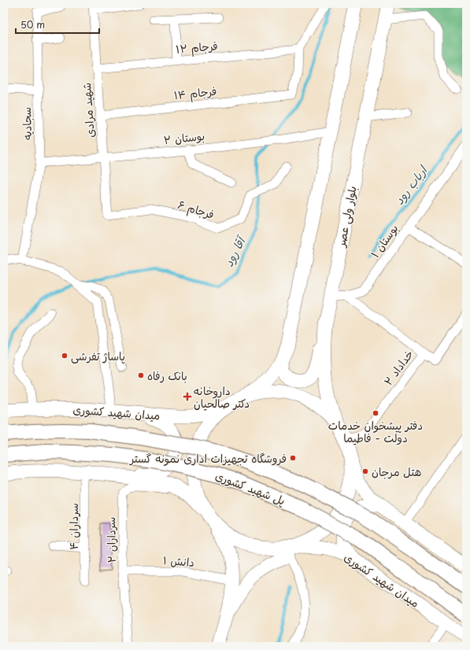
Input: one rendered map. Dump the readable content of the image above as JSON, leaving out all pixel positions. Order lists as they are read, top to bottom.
{
  "streets": {
    "highway": ["پل شهید کشوری"],
    "main road": ["بلوار ولی عصر", "میدان شهید کشوری"],
    "street": [
      "فرجام ۱۲",
      "فرجام ۱۴",
      "شهید مرادی",
      "سجادیه",
      "بوستان ۲",
      "فرجام ۶",
      "بوستان ۱",
      "خداداد ۲",
      "سرداران ۴",
      "سرداران ۲",
      "دانش ۱"
    ]
  },
  "crossings": [
    ["فرجام ۱۲", "فرجام ۱۴"],
    ["فرجام ۱۲", "شهید مرادی"],
    ["فرجام ۱۴", "شهید مرادی"],
    ["شهید مرادی", "بوستان ۲"],
    ["شهید مرادی", "فرجام ۶"],
    ["سجادیه", "بوستان ۲"],
    ["بلوار ولی عصر", "بوستان ۱"],
    ["بلوار ولی عصر", "خداداد ۲"],
    ["بلوار ولی عصر", "میدان شهید کشوری"],
    ["خداداد ۲", "میدان شهید کشوری"],
    ["میدان شهید کشوری", "سرداران ۴"],
    ["میدان شهید کشوری", "سرداران ۲"],
    ["سرداران ۲", "دانش ۱"]
  ],
  "water": ["ارباب رود", "آقا رود"],
  "places": {
    "other": [
      "پاساژ تفرشی",
      "بانک رفاه",
      "دفتر پیشخوان خدمات دولت - فاطیما",
      "فروشگاه تجهیزات اداری نمونه گستر",
      "هتل مرجان"
    ],
    "health": ["داروخانه دکتر صالحیان"]
  },
  "scale_bar": "50 m"
}
